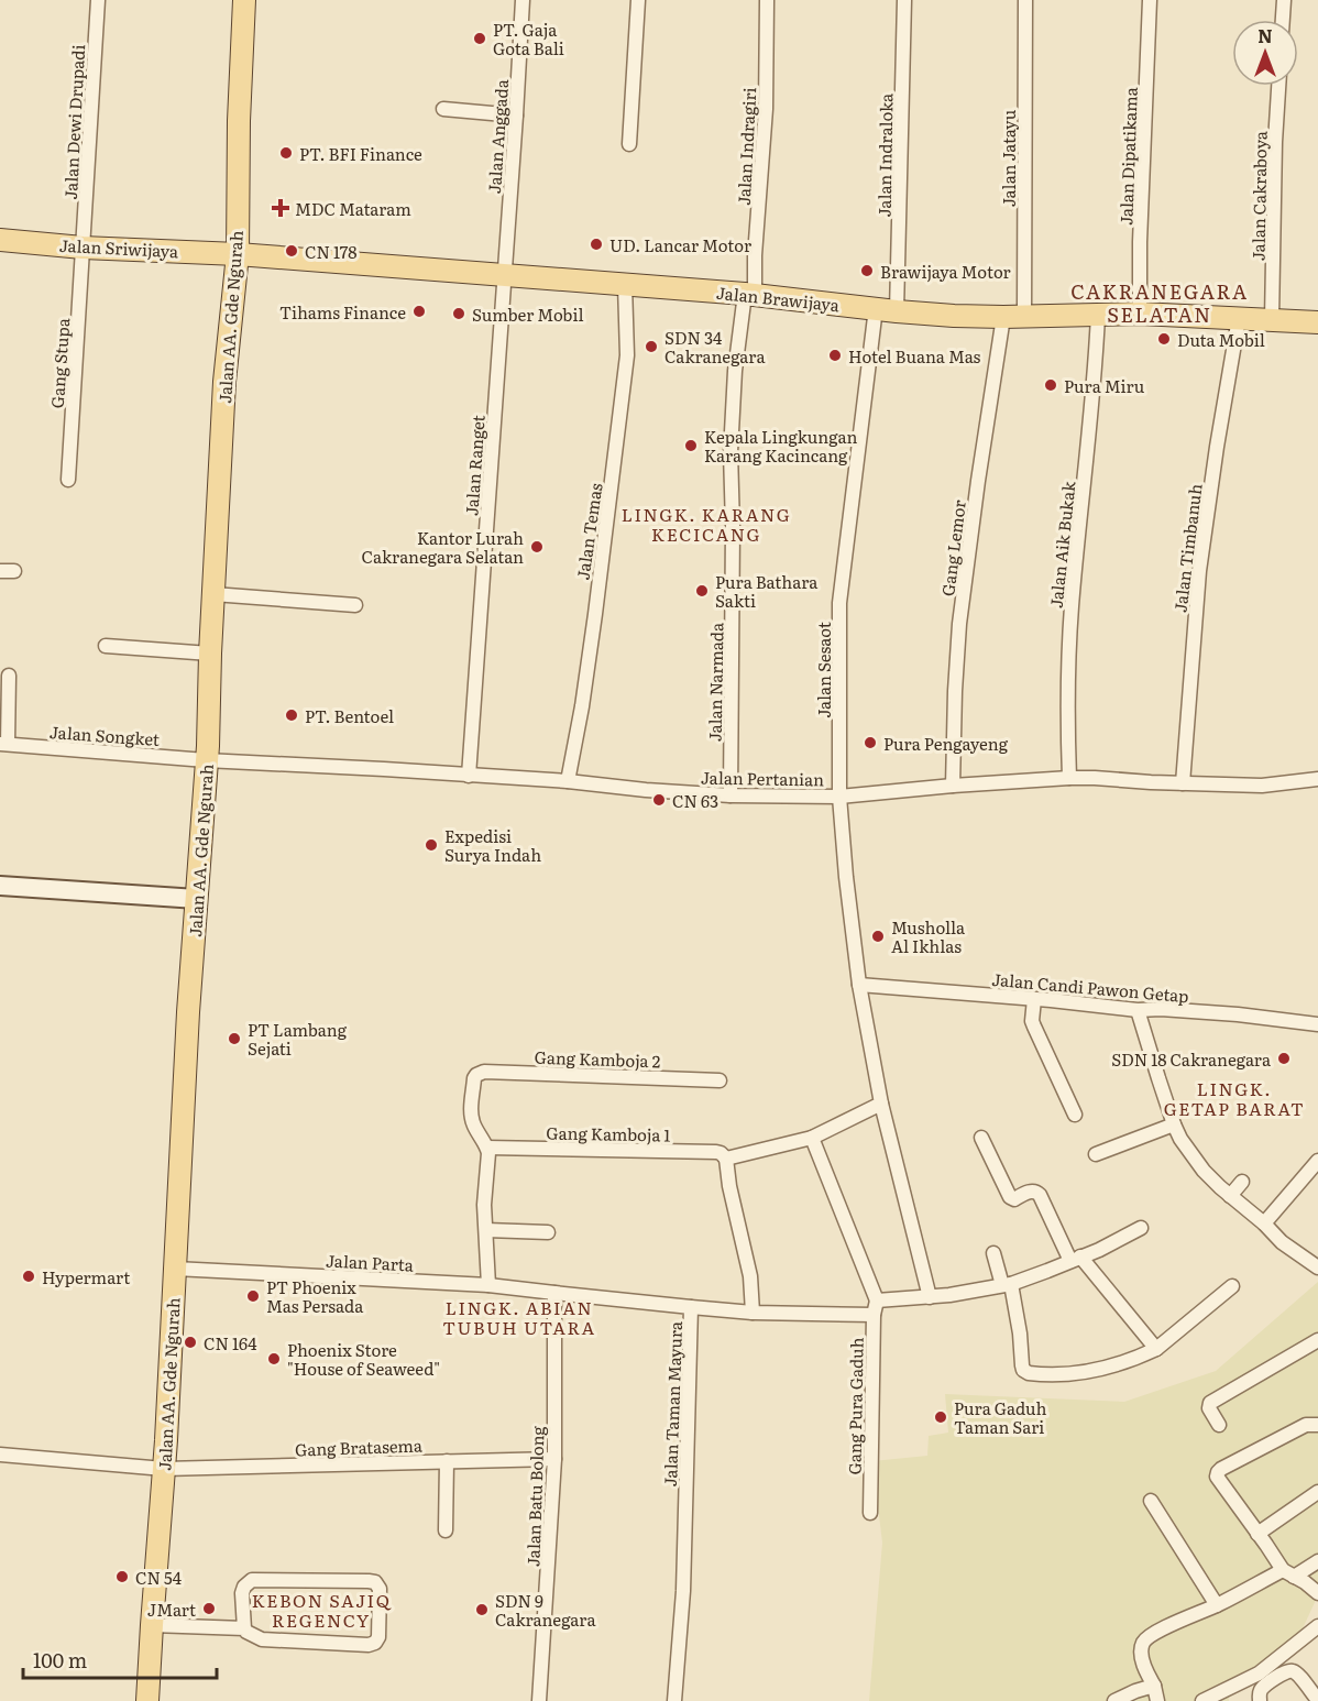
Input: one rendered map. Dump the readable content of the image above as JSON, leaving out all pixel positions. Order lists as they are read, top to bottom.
{
  "streets": {
    "main road": ["Jalan Sriwijaya", "Jalan Brawijaya", "Jalan AA. Gde Ngurah"],
    "street": [
      "Jalan Dewi Drupadi",
      "Jalan Anggada",
      "Jalan Indragiri",
      "Jalan Indraloka",
      "Jalan Dipatikama",
      "Jalan Jatayu",
      "Jalan Cakraboya",
      "Gang Stupa",
      "Jalan Ranget",
      "Jalan Temas",
      "Jalan Aik Bukak",
      "Gang Lemor",
      "Jalan Timbanuh",
      "Jalan Sesaot",
      "Jalan Narmada",
      "Jalan Songket",
      "Jalan Pertanian",
      "Jalan Candi Pawon Getap",
      "Gang Kamboja 2",
      "Gang Kamboja 1",
      "Jalan Parta",
      "Jalan Taman Mayura",
      "Gang Pura Gaduh",
      "Gang Bratasema",
      "Jalan Batu Bolong"
    ]
  },
  "crossings": [
    ["Jalan Dewi Drupadi", "Jalan Sriwijaya"],
    ["Jalan Dewi Drupadi", "Gang Stupa"],
    ["Jalan Anggada", "Jalan Brawijaya"],
    ["Jalan Anggada", "Jalan Ranget"],
    ["Jalan Indragiri", "Jalan Brawijaya"],
    ["Jalan Indragiri", "Jalan Narmada"],
    ["Jalan Indraloka", "Jalan Brawijaya"],
    ["Jalan Indraloka", "Jalan Sesaot"],
    ["Jalan Dipatikama", "Jalan Brawijaya"],
    ["Jalan Jatayu", "Jalan Brawijaya"],
    ["Jalan Jatayu", "Gang Lemor"],
    ["Jalan Cakraboya", "Jalan Brawijaya"],
    ["Jalan Sriwijaya", "Jalan Brawijaya"],
    ["Jalan Sriwijaya", "Jalan AA. Gde Ngurah"],
    ["Jalan Sriwijaya", "Gang Stupa"],
    ["Jalan Brawijaya", "Jalan AA. Gde Ngurah"],
    ["Jalan Brawijaya", "Jalan Ranget"],
    ["Jalan Brawijaya", "Jalan Temas"],
    ["Jalan Brawijaya", "Jalan Aik Bukak"],
    ["Jalan Brawijaya", "Gang Lemor"],
    ["Jalan Brawijaya", "Jalan Timbanuh"],
    ["Jalan Brawijaya", "Jalan Sesaot"],
    ["Jalan Brawijaya", "Jalan Narmada"],
    ["Jalan AA. Gde Ngurah", "Jalan Songket"],
    ["Jalan AA. Gde Ngurah", "Jalan Pertanian"],
    ["Jalan AA. Gde Ngurah", "Jalan Parta"],
    ["Jalan AA. Gde Ngurah", "Gang Bratasema"],
    ["Jalan Ranget", "Jalan Pertanian"],
    ["Jalan Temas", "Jalan Pertanian"],
    ["Jalan Aik Bukak", "Jalan Pertanian"],
    ["Gang Lemor", "Jalan Pertanian"],
    ["Jalan Timbanuh", "Jalan Pertanian"],
    ["Jalan Sesaot", "Jalan Pertanian"],
    ["Jalan Sesaot", "Jalan Candi Pawon Getap"],
    ["Jalan Narmada", "Jalan Pertanian"],
    ["Jalan Songket", "Jalan Pertanian"],
    ["Gang Kamboja 2", "Gang Kamboja 1"],
    ["Jalan Parta", "Jalan Taman Mayura"],
    ["Jalan Parta", "Jalan Batu Bolong"],
    ["Jalan Taman Mayura", "Jalan Batu Bolong"],
    ["Gang Bratasema", "Jalan Batu Bolong"]
  ],
  "districts": [
    "CAKRANEGARA SELATAN",
    "LINGK. KARANG KECICANG",
    "LINGK. GETAP BARAT",
    "LINGK. ABIAN TUBUH UTARA",
    "KEBON SAJIQ REGENCY"
  ],
  "places": {
    "other": [
      "PT. Gaja Gota Bali",
      "PT. BFI Finance",
      "UD. Lancar Motor",
      "CN 178",
      "Brawijaya Motor",
      "Tihams Finance",
      "Sumber Mobil",
      "Duta Mobil",
      "SDN 34 Cakranegara",
      "Hotel Buana Mas",
      "Pura Miru",
      "Kepala Lingkungan Karang Kacincang",
      "Kantor Lurah Cakranegara Selatan",
      "Pura Bathara Sakti",
      "PT. Bentoel",
      "Pura Pengayeng",
      "CN 63",
      "Expedisi Surya Indah",
      "Musholla Al Ikhlas",
      "PT Lambang Sejati",
      "SDN 18 Cakranegara",
      "Hypermart",
      "PT Phoenix Mas Persada",
      "CN 164",
      "Phoenix Store \"House of Seaweed\"",
      "Pura Gaduh Taman Sari",
      "CN 54",
      "JMart",
      "SDN 9 Cakranegara"
    ],
    "health": ["MDC Mataram"]
  },
  "scale_bar": "100 m",
  "north": "top"
}
